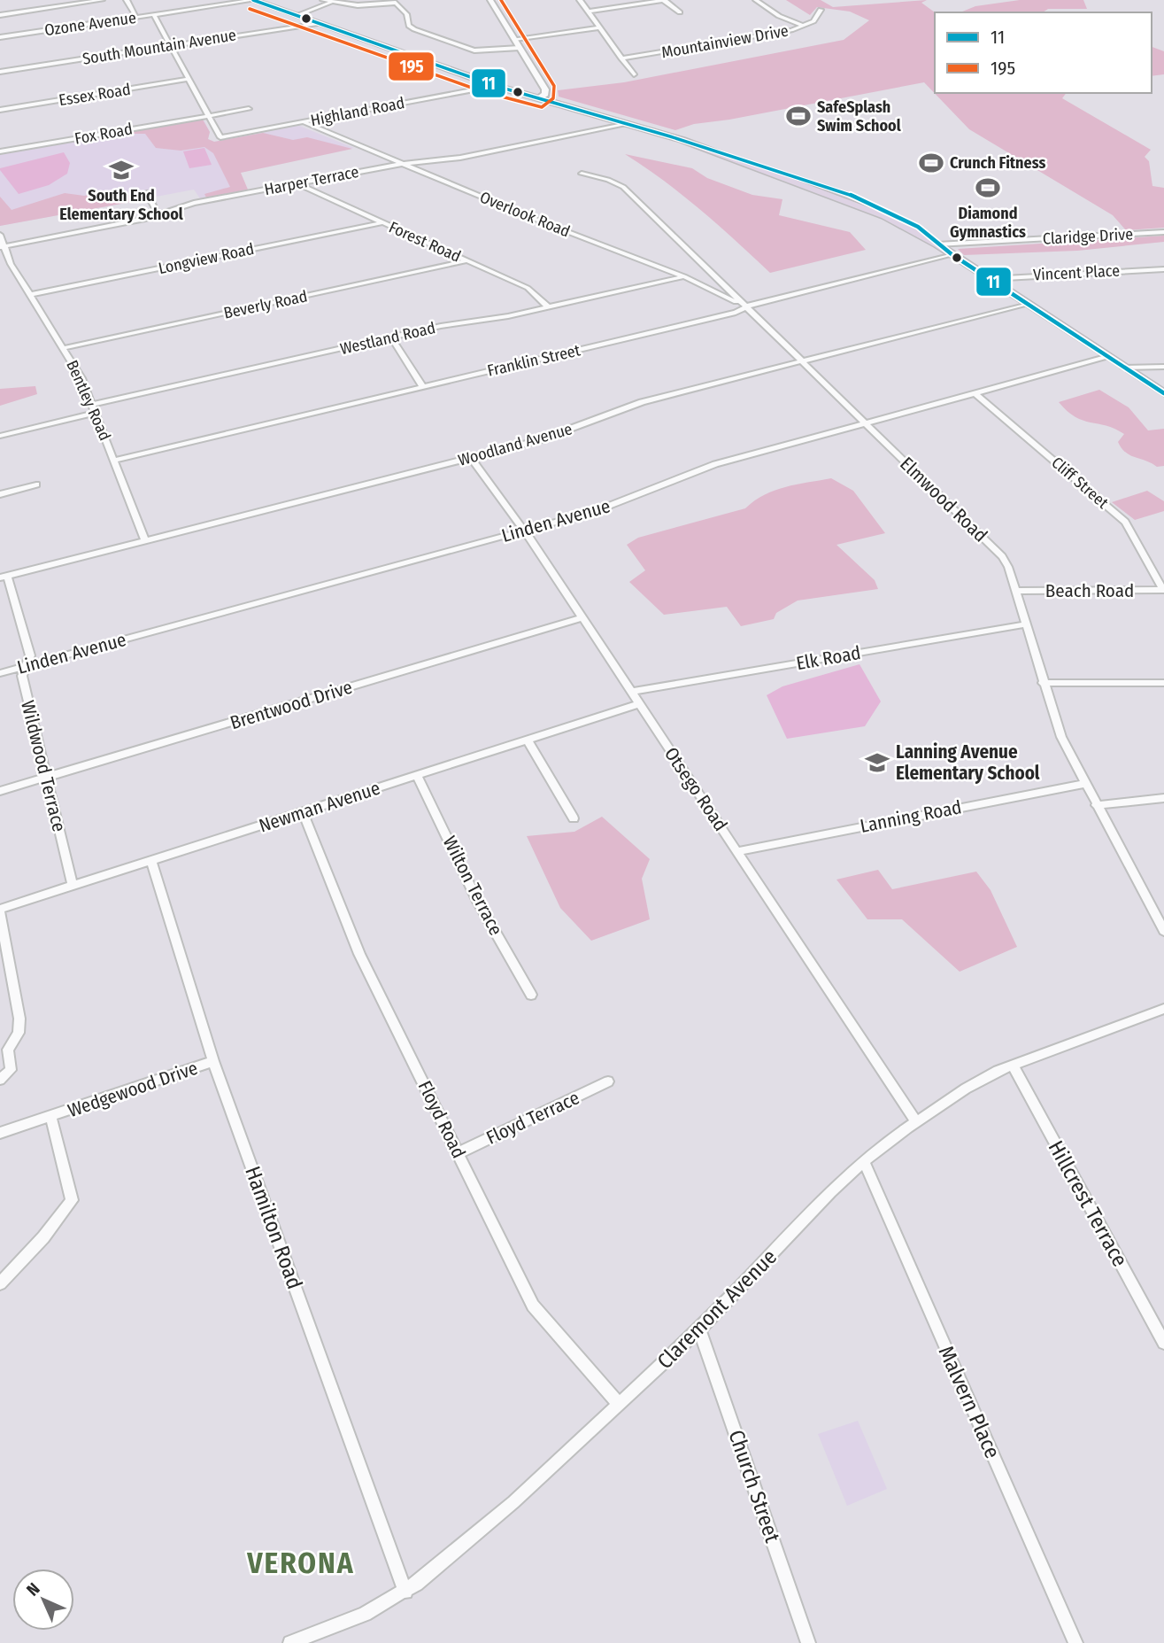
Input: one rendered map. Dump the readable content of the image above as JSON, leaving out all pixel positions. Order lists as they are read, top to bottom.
{
  "streets": {
    "street": [
      "Ozone Avenue",
      "Mountainview Drive",
      "South Mountain Avenue",
      "Essex Road",
      "Highland Road",
      "Fox Road",
      "Harper Terrace",
      "Overlook Road",
      "Claridge Drive",
      "Forest Road",
      "Longview Road",
      "Vincent Place",
      "Beverly Road",
      "Westland Road",
      "Franklin Street",
      "Bentley Road",
      "Woodland Avenue",
      "Cliff Street",
      "Elmwood Road",
      "Linden Avenue",
      "Beach Road",
      "Elk Road",
      "Brentwood Drive",
      "Wildwood Terrace",
      "Otsego Road",
      "Newman Avenue",
      "Lanning Road",
      "Wilton Terrace",
      "Wedgewood Drive",
      "Floyd Terrace",
      "Floyd Road",
      "Hillcrest Terrace",
      "Hamilton Road",
      "Claremont Avenue",
      "Malvern Place",
      "Church Street"
    ]
  },
  "crossings": [
    ["Highland Road", "Fox Road"],
    ["Highland Road", "Overlook Road"],
    ["Harper Terrace", "Overlook Road"],
    ["Harper Terrace", "Forest Road"],
    ["Harper Terrace", "Bentley Road"],
    ["Overlook Road", "Westland Road"],
    ["Overlook Road", "Franklin Street"],
    ["Overlook Road", "Elmwood Road"],
    ["Forest Road", "Longview Road"],
    ["Forest Road", "Beverly Road"],
    ["Forest Road", "Westland Road"],
    ["Longview Road", "Bentley Road"],
    ["Beverly Road", "Bentley Road"],
    ["Westland Road", "Bentley Road"],
    ["Franklin Street", "Bentley Road"],
    ["Franklin Street", "Elmwood Road"],
    ["Bentley Road", "Woodland Avenue"],
    ["Woodland Avenue", "Elmwood Road"],
    ["Woodland Avenue", "Wildwood Terrace"],
    ["Woodland Avenue", "Otsego Road"],
    ["Cliff Street", "Linden Avenue"],
    ["Cliff Street", "Beach Road"],
    ["Elmwood Road", "Linden Avenue"],
    ["Elmwood Road", "Beach Road"],
    ["Elmwood Road", "Elk Road"],
    ["Elmwood Road", "Lanning Road"],
    ["Linden Avenue", "Wildwood Terrace"],
    ["Linden Avenue", "Otsego Road"],
    ["Elk Road", "Otsego Road"],
    ["Brentwood Drive", "Wildwood Terrace"],
    ["Brentwood Drive", "Otsego Road"],
    ["Wildwood Terrace", "Newman Avenue"],
    ["Otsego Road", "Newman Avenue"],
    ["Otsego Road", "Lanning Road"],
    ["Otsego Road", "Claremont Avenue"],
    ["Newman Avenue", "Wilton Terrace"],
    ["Newman Avenue", "Floyd Road"],
    ["Newman Avenue", "Hamilton Road"],
    ["Wedgewood Drive", "Hamilton Road"],
    ["Floyd Terrace", "Floyd Road"],
    ["Floyd Road", "Claremont Avenue"],
    ["Hillcrest Terrace", "Claremont Avenue"],
    ["Hamilton Road", "Claremont Avenue"],
    ["Claremont Avenue", "Malvern Place"],
    ["Claremont Avenue", "Church Street"]
  ],
  "districts": ["VERONA"],
  "places": {
    "sports": ["SafeSplash Swim School", "Crunch Fitness", "Diamond Gymnastics"],
    "school or university": ["South End Elementary School", "Lanning Avenue Elementary School"]
  },
  "lines": ["transit line 11", "transit line 195"],
  "legend": ["11", "195"],
  "north": "top left"
}
